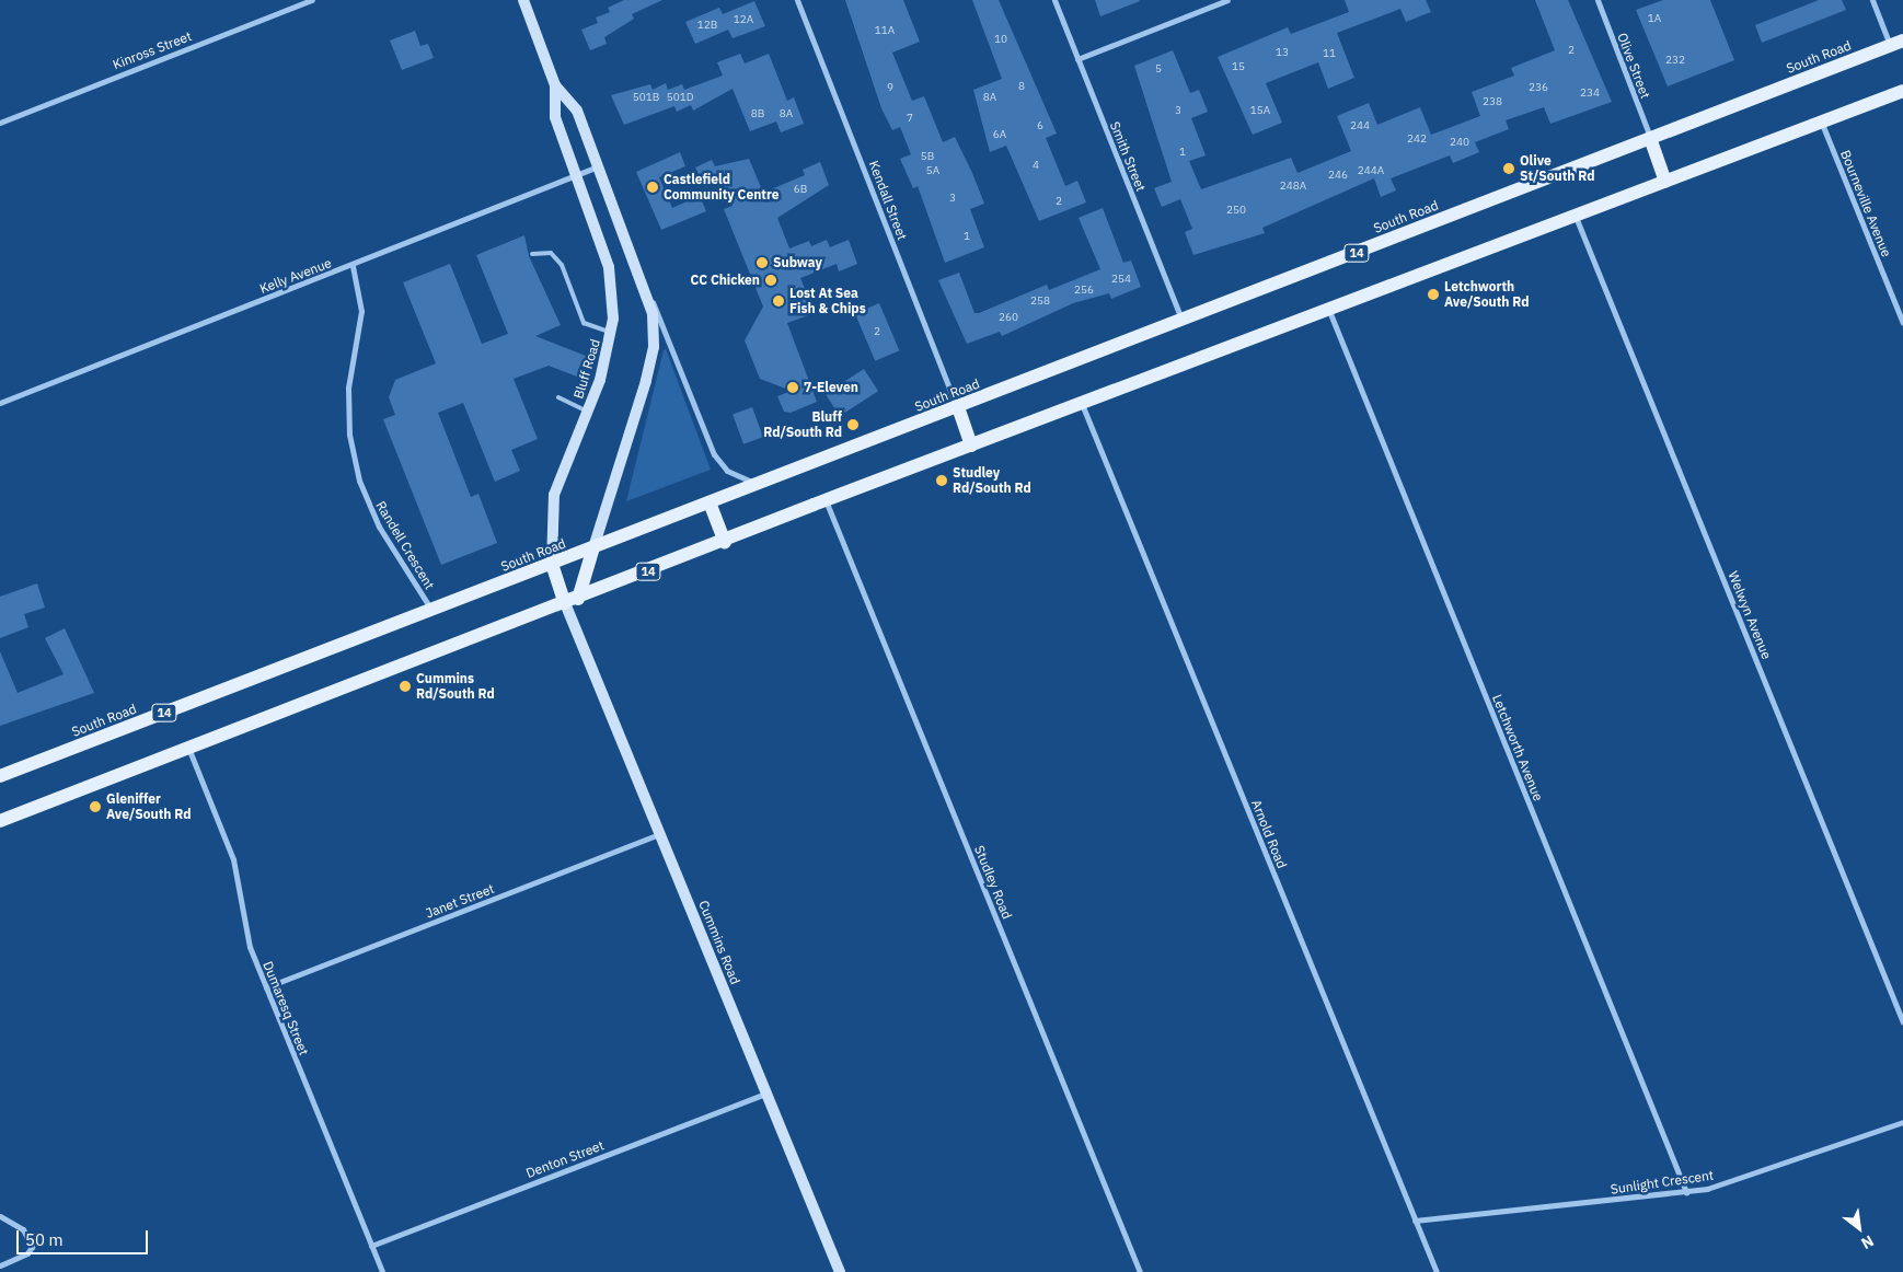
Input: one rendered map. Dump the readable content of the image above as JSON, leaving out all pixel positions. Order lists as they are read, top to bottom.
{
  "streets": {
    "main road": [
      "South Road",
      "14",
      "Bluff Road",
      "Cummins Road"
    ],
    "street": [
      "Kinross Street",
      "Olive Street",
      "Smith Street",
      "Kendall Street",
      "Bourneville Avenue",
      "Kelly Avenue",
      "Randell Crescent",
      "Welwyn Avenue",
      "Letchworth Avenue",
      "Arnold Road",
      "Studley Road",
      "Janet Street",
      "Dumaresq Street",
      "Denton Street",
      "Sunlight Crescent"
    ]
  },
  "crossings": [
    ["South Road", "Olive Street"],
    ["South Road", "Smith Street"],
    ["South Road", "Kendall Street"],
    ["South Road", "Bluff Road"],
    ["South Road", "Randell Crescent"],
    ["Bourneville Avenue", "14"],
    ["14", "Welwyn Avenue"],
    ["14", "Letchworth Avenue"],
    ["14", "Arnold Road"],
    ["14", "Studley Road"],
    ["14", "Cummins Road"],
    ["14", "Dumaresq Street"],
    ["Kelly Avenue", "Bluff Road"],
    ["Kelly Avenue", "Randell Crescent"],
    ["Letchworth Avenue", "Sunlight Crescent"],
    ["Arnold Road", "Sunlight Crescent"],
    ["Janet Street", "Cummins Road"],
    ["Janet Street", "Dumaresq Street"],
    ["Cummins Road", "Denton Street"],
    ["Dumaresq Street", "Denton Street"]
  ],
  "places": [
    "Olive St/South Rd",
    "Castlefield Community Centre",
    "Subway",
    "CC Chicken",
    "Letchworth Ave/South Rd",
    "Lost At Sea Fish & Chips",
    "7-Eleven",
    "Bluff Rd/South Rd",
    "Studley Rd/South Rd",
    "Cummins Rd/South Rd",
    "Gleniffer Ave/South Rd"
  ],
  "house_numbers": [
    "1A",
    "12A",
    "12B",
    "11A",
    "10",
    "2",
    "13",
    "11",
    "232",
    "15",
    "5",
    "8",
    "9",
    "236",
    "234",
    "501B",
    "501D",
    "8A",
    "238",
    "3",
    "15A",
    "8B",
    "8A",
    "7",
    "6",
    "244",
    "6A",
    "242",
    "240",
    "1",
    "5B",
    "4",
    "5A",
    "244A",
    "246",
    "248A",
    "6B",
    "3",
    "2",
    "250",
    "1",
    "254",
    "256",
    "258",
    "260",
    "2"
  ],
  "scale_bar": "50 m",
  "north": "bottom right"
}
